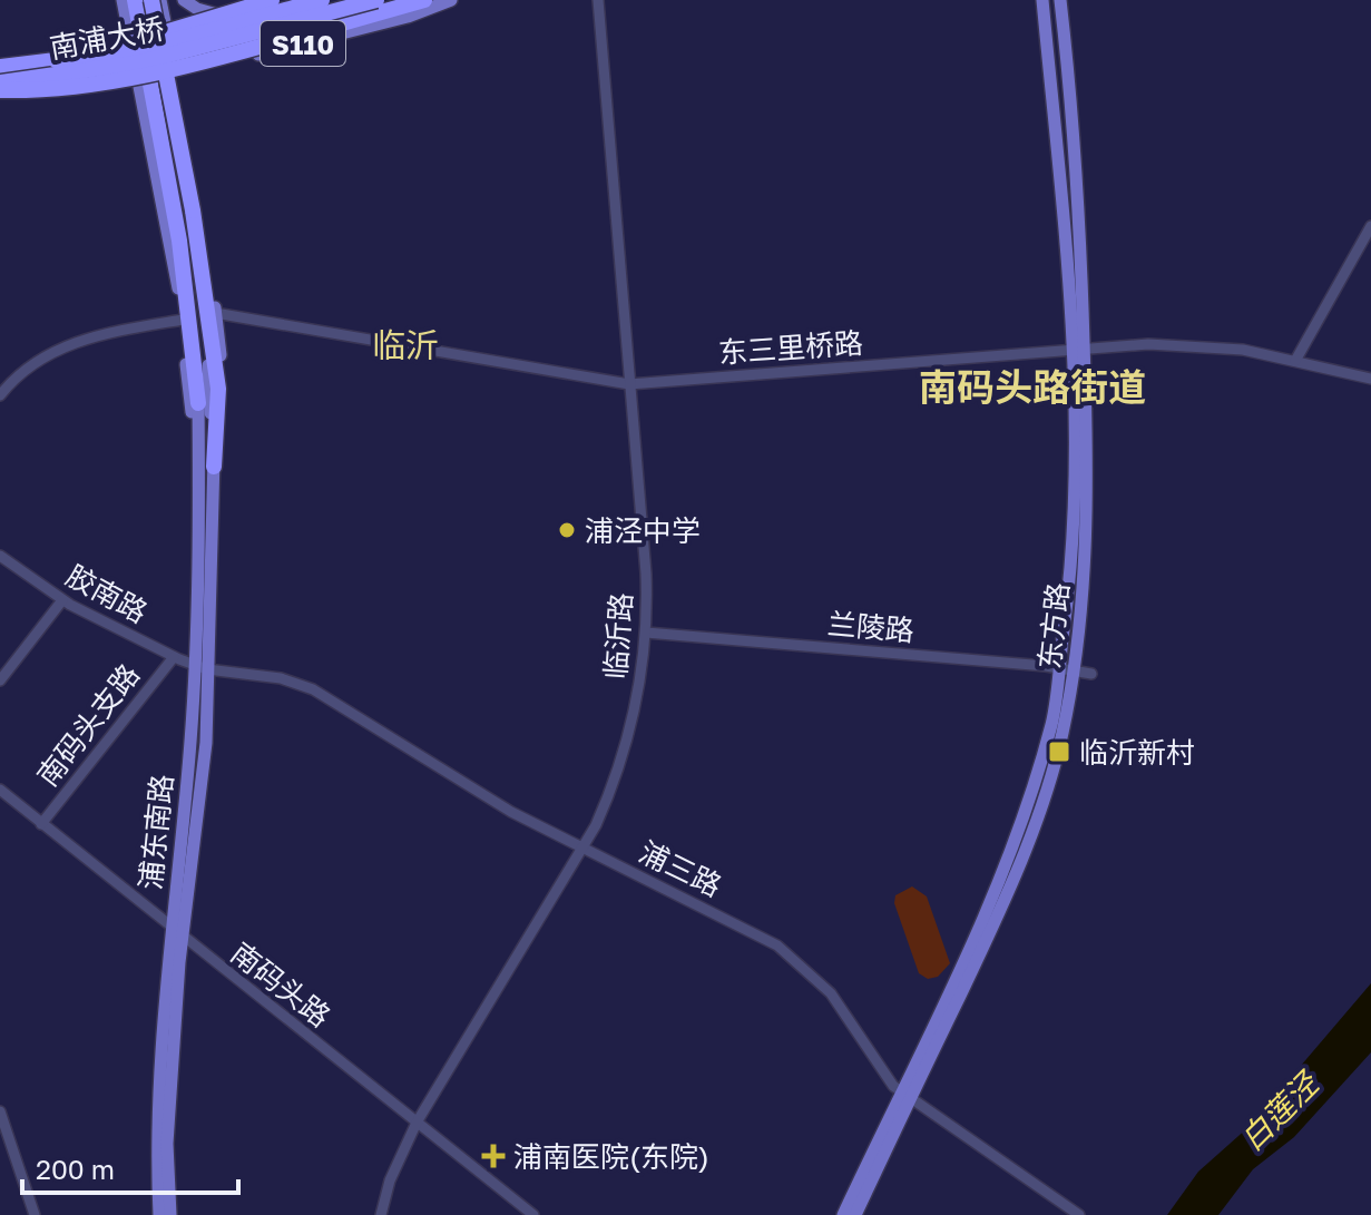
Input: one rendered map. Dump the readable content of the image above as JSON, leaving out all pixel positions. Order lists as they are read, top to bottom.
{
  "streets": {
    "highway": ["南浦大桥"],
    "main road": ["S110", "东方路", "浦东南路"],
    "street": [
      "东三里桥路",
      "胶南路",
      "兰陵路",
      "临沂路",
      "南码头支路",
      "浦三路",
      "南码头路"
    ]
  },
  "crossings": [
    ["S110", "浦东南路"],
    ["东三里桥路", "东方路"],
    ["东三里桥路", "临沂路"],
    ["东三里桥路", "浦东南路"],
    ["胶南路", "南码头支路"],
    ["胶南路", "浦东南路"],
    ["胶南路", "浦三路"],
    ["东方路", "兰陵路"],
    ["东方路", "浦三路"],
    ["兰陵路", "临沂路"],
    ["临沂路", "浦三路"],
    ["临沂路", "南码头路"],
    ["南码头支路", "南码头路"],
    ["浦东南路", "浦三路"],
    ["浦东南路", "南码头路"]
  ],
  "districts": ["临沂", "南码头路街道"],
  "water": ["白莲泾"],
  "places": {
    "other": ["浦泾中学"],
    "transit": ["临沂新村"],
    "health": ["浦南医院(东院)"]
  },
  "scale_bar": "200 m"
}
